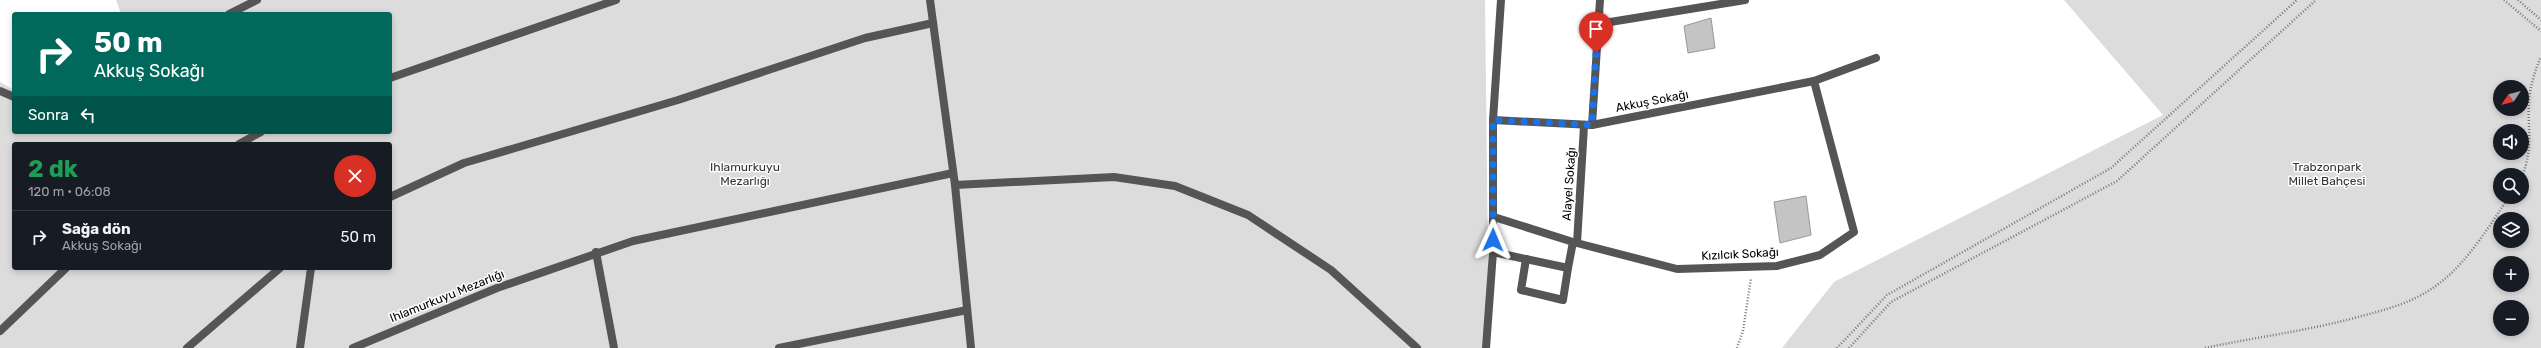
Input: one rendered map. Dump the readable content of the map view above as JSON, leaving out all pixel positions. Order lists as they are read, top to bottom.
{
  "streets": {
    "street": [
      "Akkuş Sokağı",
      "Alayel Sokağı",
      "Kızılcık Sokağı",
      "Ihlamurkuyu Mezarlığı"
    ]
  },
  "crossings": [
    ["Akkuş Sokağı", "Alayel Sokağı"],
    ["Akkuş Sokağı", "Kızılcık Sokağı"],
    ["Alayel Sokağı", "Kızılcık Sokağı"]
  ],
  "parks": ["Ihlamurkuyu Mezarlığı", "Trabzonpark Millet Bahçesi"],
  "north": "bottom left",
  "page": {
    "turn": ["50 m", "Akkuş Sokağı"],
    "map_buttons": ["+", "−"],
    "then": "Sonra",
    "heading": ["2 dk", "120 m · 06:08"],
    "list": [
      {
        "name": "Sağa dön",
        "note": "Akkuş Sokağı",
        "value": "50 m"
      }
    ]
  }
}
